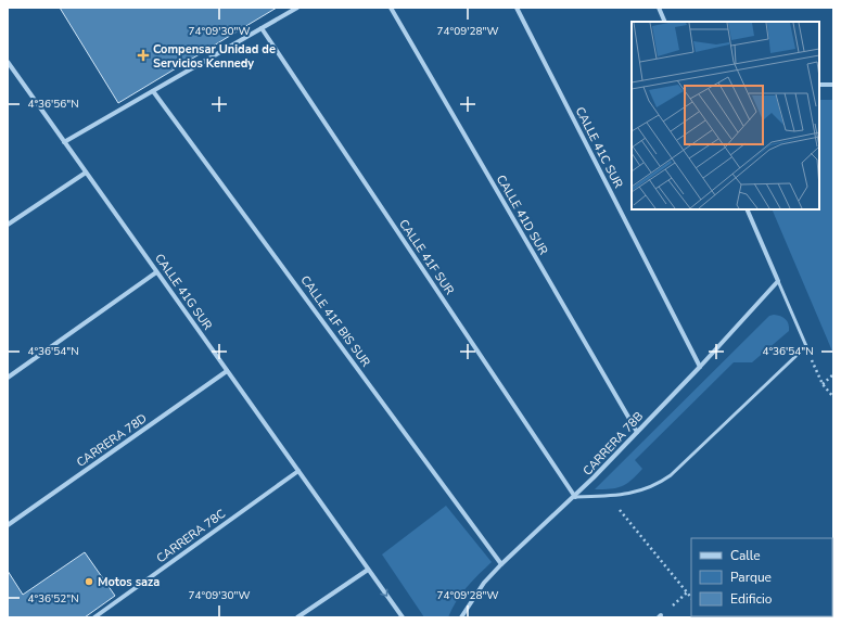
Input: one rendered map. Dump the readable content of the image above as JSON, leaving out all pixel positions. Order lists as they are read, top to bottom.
{
  "streets": {
    "street": [
      "CALLE 41C SUR",
      "CALLE 41D SUR",
      "CALLE 41F SUR",
      "CALLE 41G SUR",
      "CALLE 41F BIS SUR",
      "CARRERA 78D",
      "CARRERA 78B",
      "CARRERA 78C"
    ]
  },
  "crossings": [
    ["CALLE 41C SUR", "CARRERA 78B"],
    ["CALLE 41D SUR", "CARRERA 78B"],
    ["CALLE 41F SUR", "CARRERA 78B"],
    ["CALLE 41G SUR", "CARRERA 78D"],
    ["CALLE 41G SUR", "CARRERA 78C"],
    ["CALLE 41F BIS SUR", "CARRERA 78B"]
  ],
  "places": {
    "health": ["Compensar Unidad de Servicios Kennedy"],
    "other": ["Motos saza"]
  },
  "legend": ["Calle", "Parque", "Edificio"],
  "coordinates": [
    "74°09'30\"W",
    "74°09'28\"W",
    "4°36'56\"N",
    "4°36'54\"N",
    "4°36'52\"N"
  ]
}
